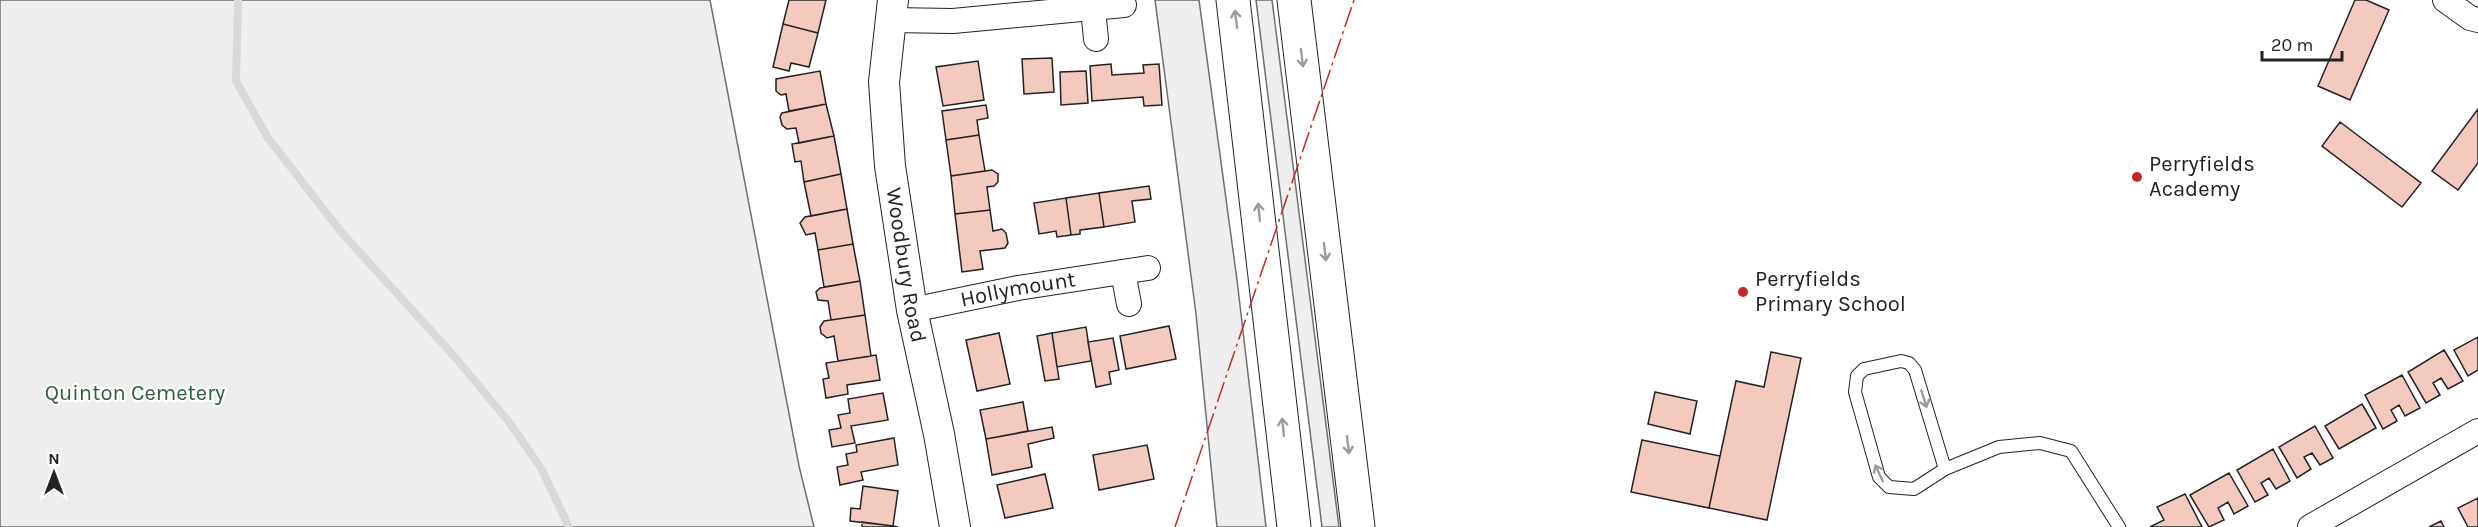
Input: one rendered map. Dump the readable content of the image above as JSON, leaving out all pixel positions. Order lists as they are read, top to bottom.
{
  "streets": {
    "street": ["Woodbury Road", "Hollymount"]
  },
  "crossings": [
    ["Woodbury Road", "Hollymount"]
  ],
  "parks": ["Quinton Cemetery"],
  "places": ["Perryfields Academy", "Perryfields Primary School"],
  "scale_bar": "20 m",
  "north": "top"
}
